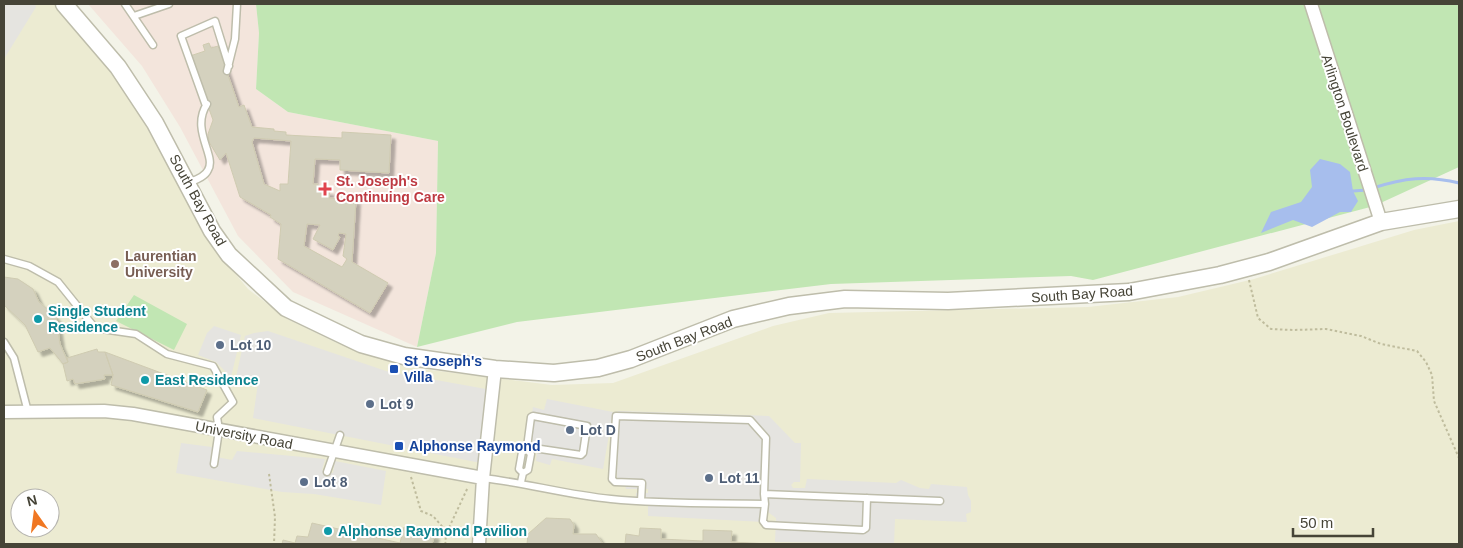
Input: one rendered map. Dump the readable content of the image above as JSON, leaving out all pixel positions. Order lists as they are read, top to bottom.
{
  "streets": {
    "street": ["Arlington Boulevard", "South Bay Road", "University Road"]
  },
  "crossings": [
    ["Arlington Boulevard", "South Bay Road"]
  ],
  "places": {
    "health": ["St. Joseph's Continuing Care"],
    "other": [
      "Laurentian University",
      "Single Student Residence",
      "Lot 10",
      "East Residence",
      "Lot 9",
      "Lot D",
      "Lot 11",
      "Lot 8",
      "Alphonse Raymond Pavilion"
    ],
    "transit": ["St Joseph's Villa", "Alphonse Raymond"]
  },
  "scale_bar": "50 m",
  "north": "top"
}
